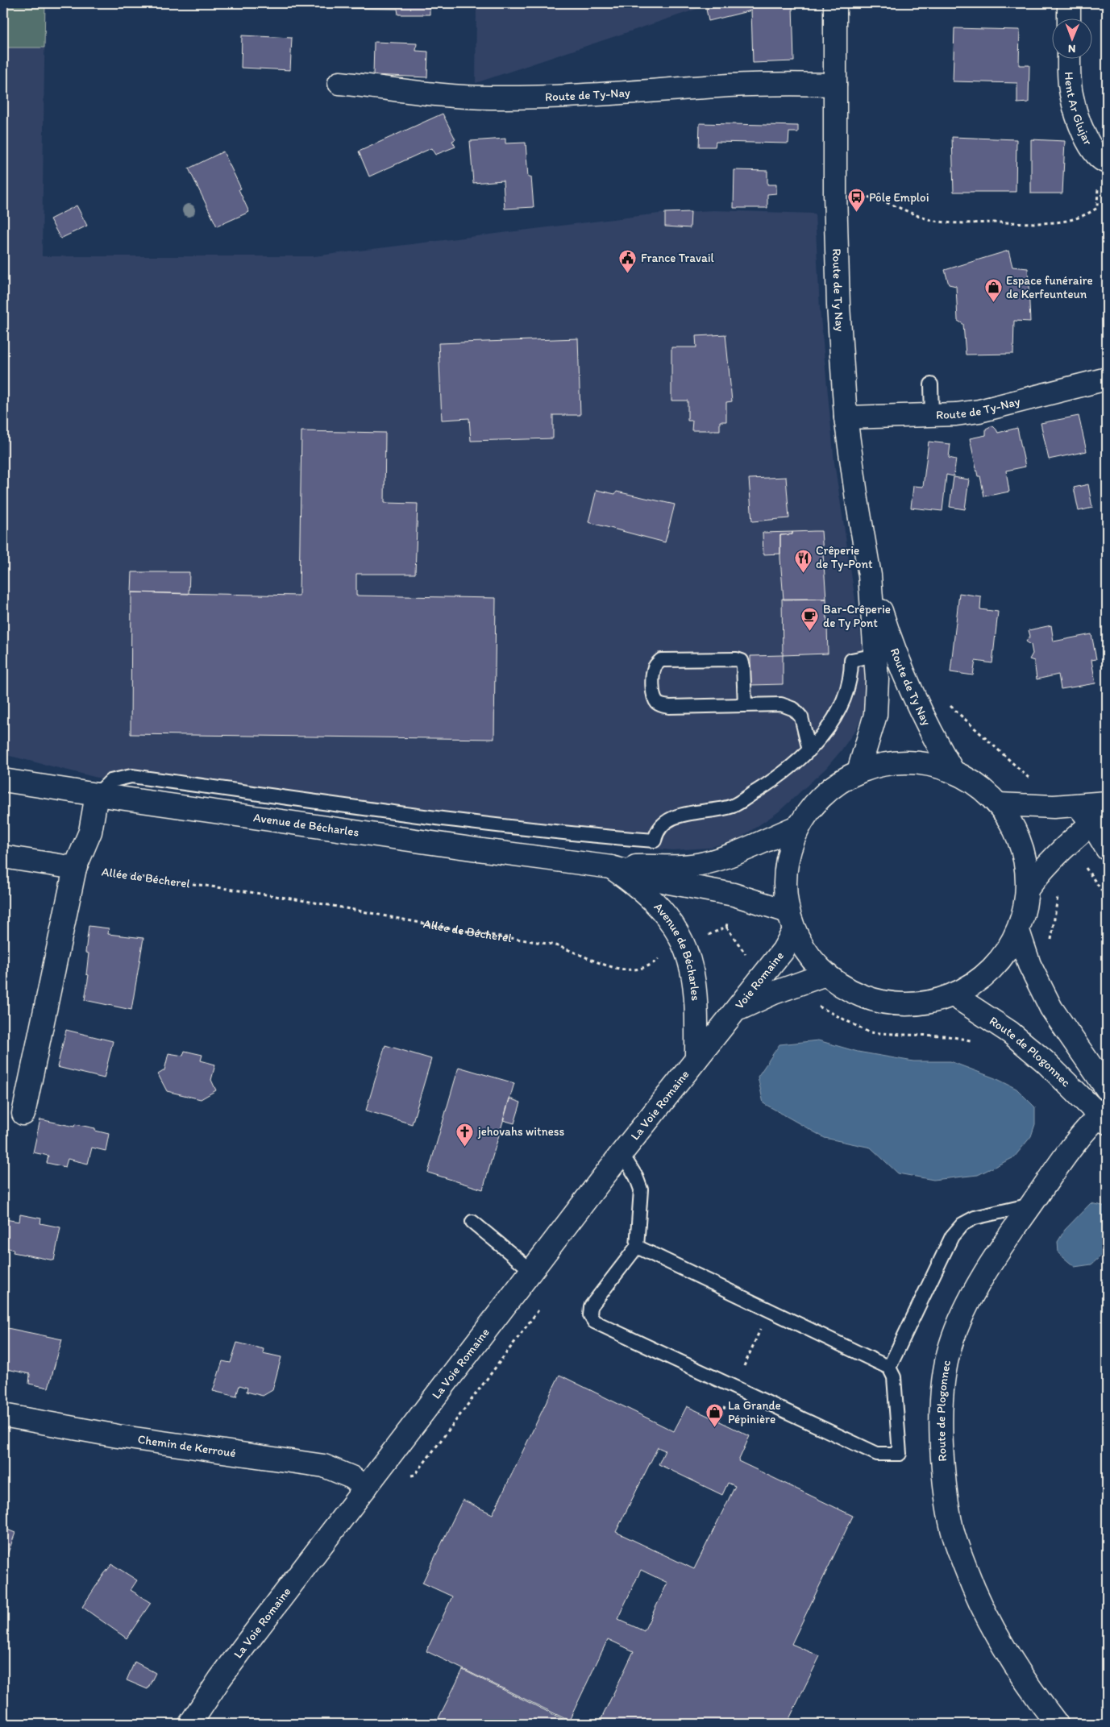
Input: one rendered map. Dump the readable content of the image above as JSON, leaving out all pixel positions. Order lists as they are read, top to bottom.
{
  "streets": {
    "street": [
      "Route de Ty-Nay",
      "Hent Ar Glujar",
      "Route de Ty Nay",
      "Avenue de Bécharles",
      "Voie Romaine",
      "Route de Plogonnec",
      "La Voie Romaine",
      "Chemin de Kerroué"
    ],
    "path": ["Allée de Bécherel"]
  },
  "crossings": [
    ["Route de Ty-Nay", "Route de Ty Nay"],
    ["Avenue de Bécharles", "Allée de Bécherel"],
    ["Avenue de Bécharles", "Voie Romaine"],
    ["Avenue de Bécharles", "La Voie Romaine"],
    ["Voie Romaine", "La Voie Romaine"],
    ["La Voie Romaine", "Chemin de Kerroué"]
  ],
  "places": {
    "bus stop": ["Pôle Emploi"],
    "public building": ["France Travail"],
    "shop": ["Espace funéraire de Kerfeunteun", "La Grande Pépinière"],
    "restaurant": ["Crêperie de Ty-Pont"],
    "cafe": ["Bar-Crêperie de Ty Pont"],
    "church": ["jehovahs witness"]
  },
  "north": "bottom"
}
